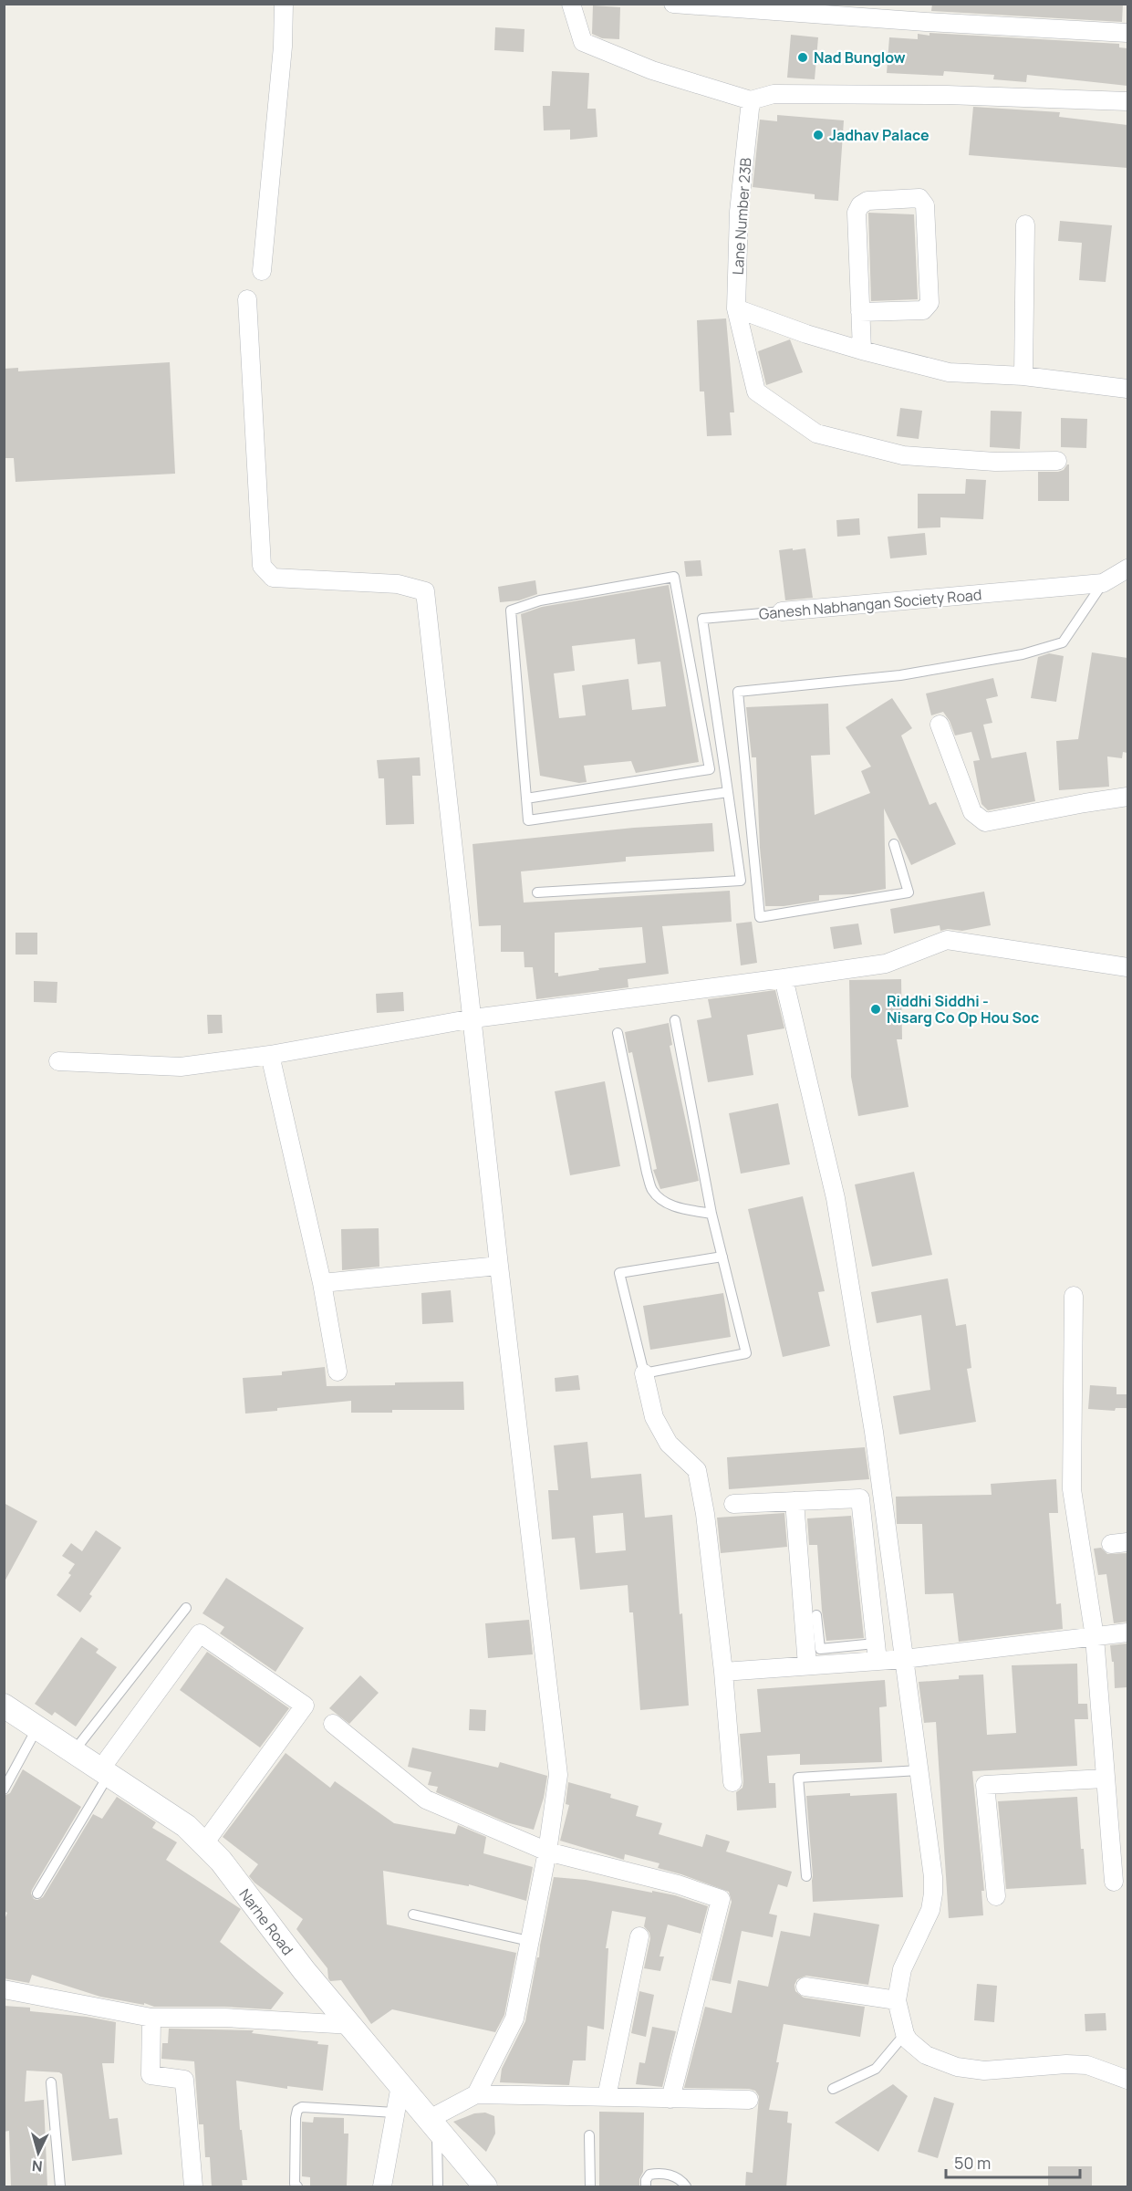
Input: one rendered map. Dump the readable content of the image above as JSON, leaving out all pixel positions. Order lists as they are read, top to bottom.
{
  "streets": {
    "street": ["Lane Number 23B", "Ganesh Nabhangan Society Road", "Narhe Road"]
  },
  "places": ["Nad Bunglow", "Jadhav Palace", "Riddhi Siddhi - Nisarg Co Op Hou Soc"],
  "scale_bar": "50 m",
  "north": "bottom"
}
